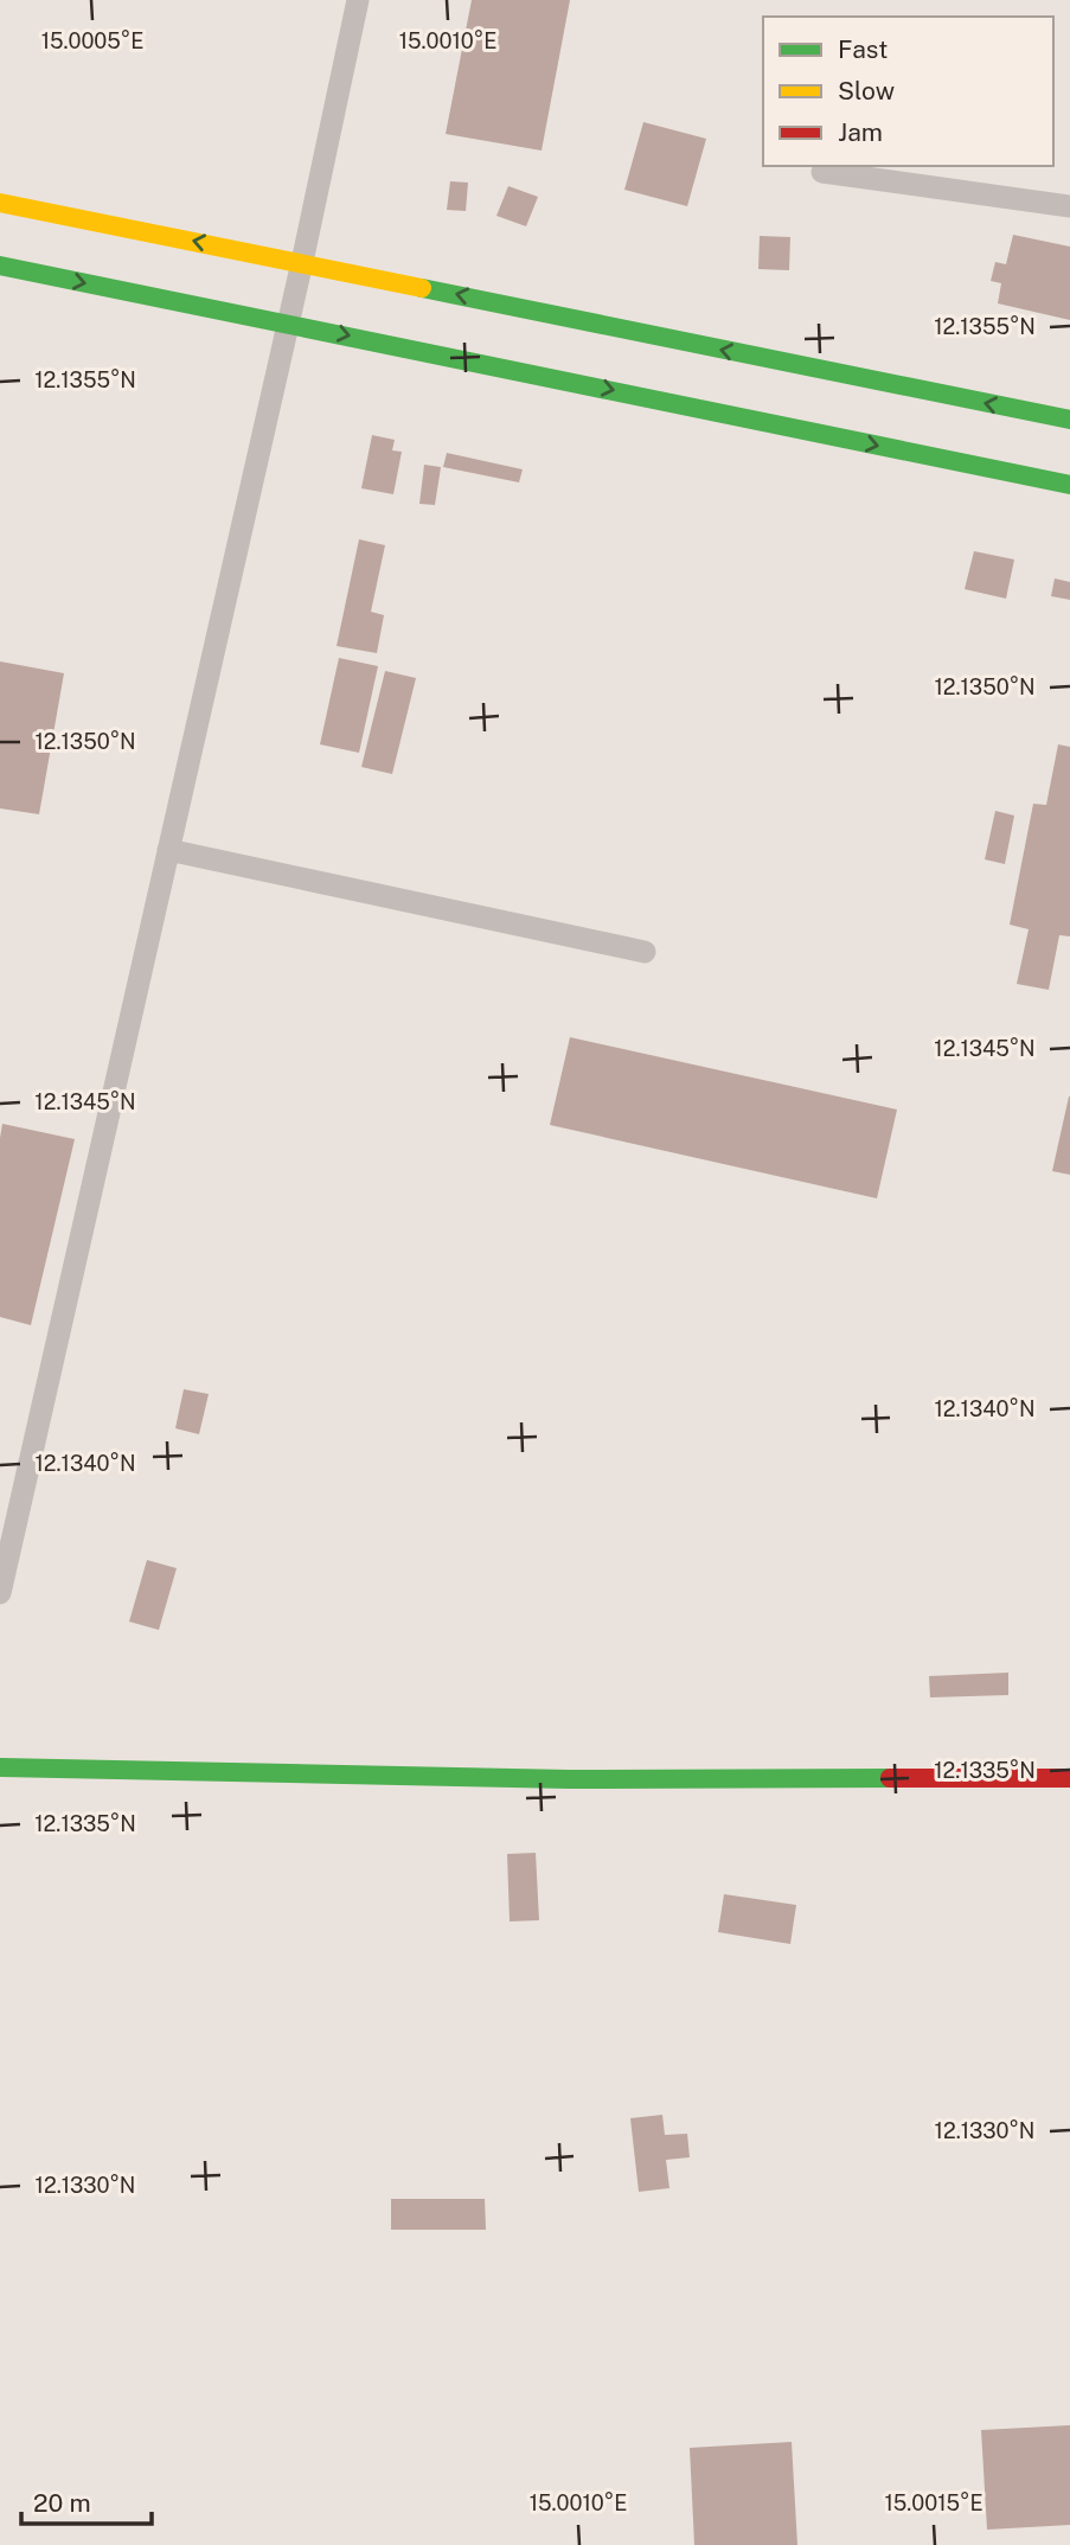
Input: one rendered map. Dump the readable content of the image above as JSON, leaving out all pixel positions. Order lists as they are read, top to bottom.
{
  "legend": ["Fast", "Slow", "Jam"],
  "scale_bar": "20 m",
  "coordinates": [
    "15.0005°E",
    "15.0010°E",
    "12.1355°N",
    "12.1350°N",
    "12.1345°N",
    "12.1340°N",
    "12.1335°N",
    "12.1330°N",
    "15.0015°E"
  ]
}
